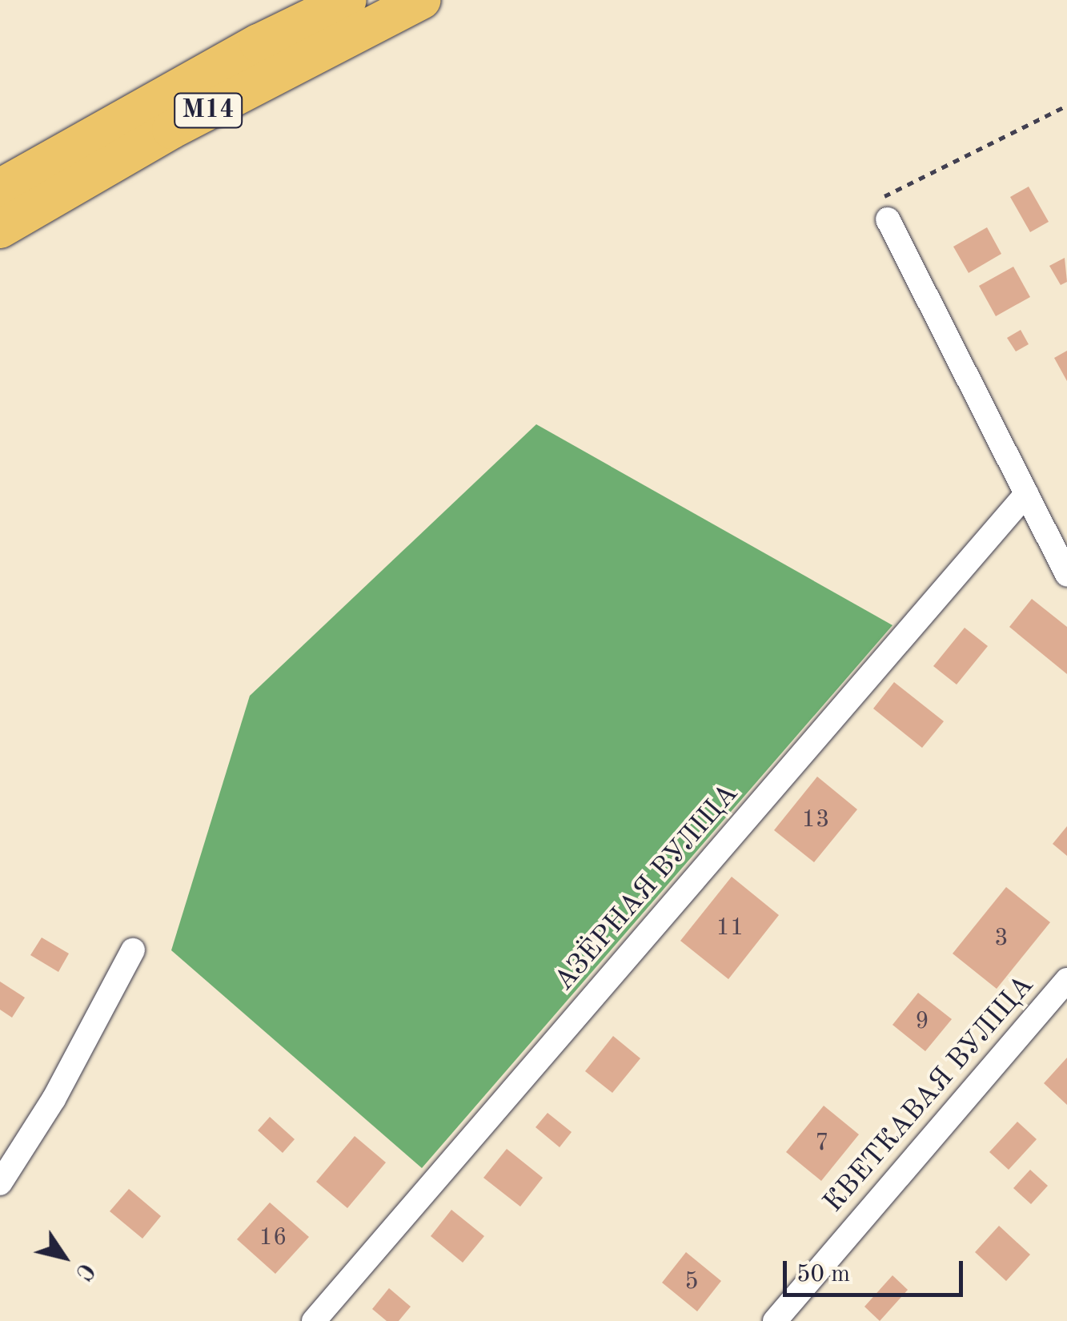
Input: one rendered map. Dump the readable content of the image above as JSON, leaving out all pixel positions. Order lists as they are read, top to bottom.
{
  "streets": {
    "highway": ["М14"],
    "street": ["АЗЁРНАЯ ВУЛІЦА", "КВЕТКАВАЯ ВУЛІЦА"]
  },
  "house_numbers": [
    "13",
    "11",
    "3",
    "9",
    "7",
    "16",
    "5"
  ],
  "scale_bar": "50 m",
  "north": "bottom right"
}
